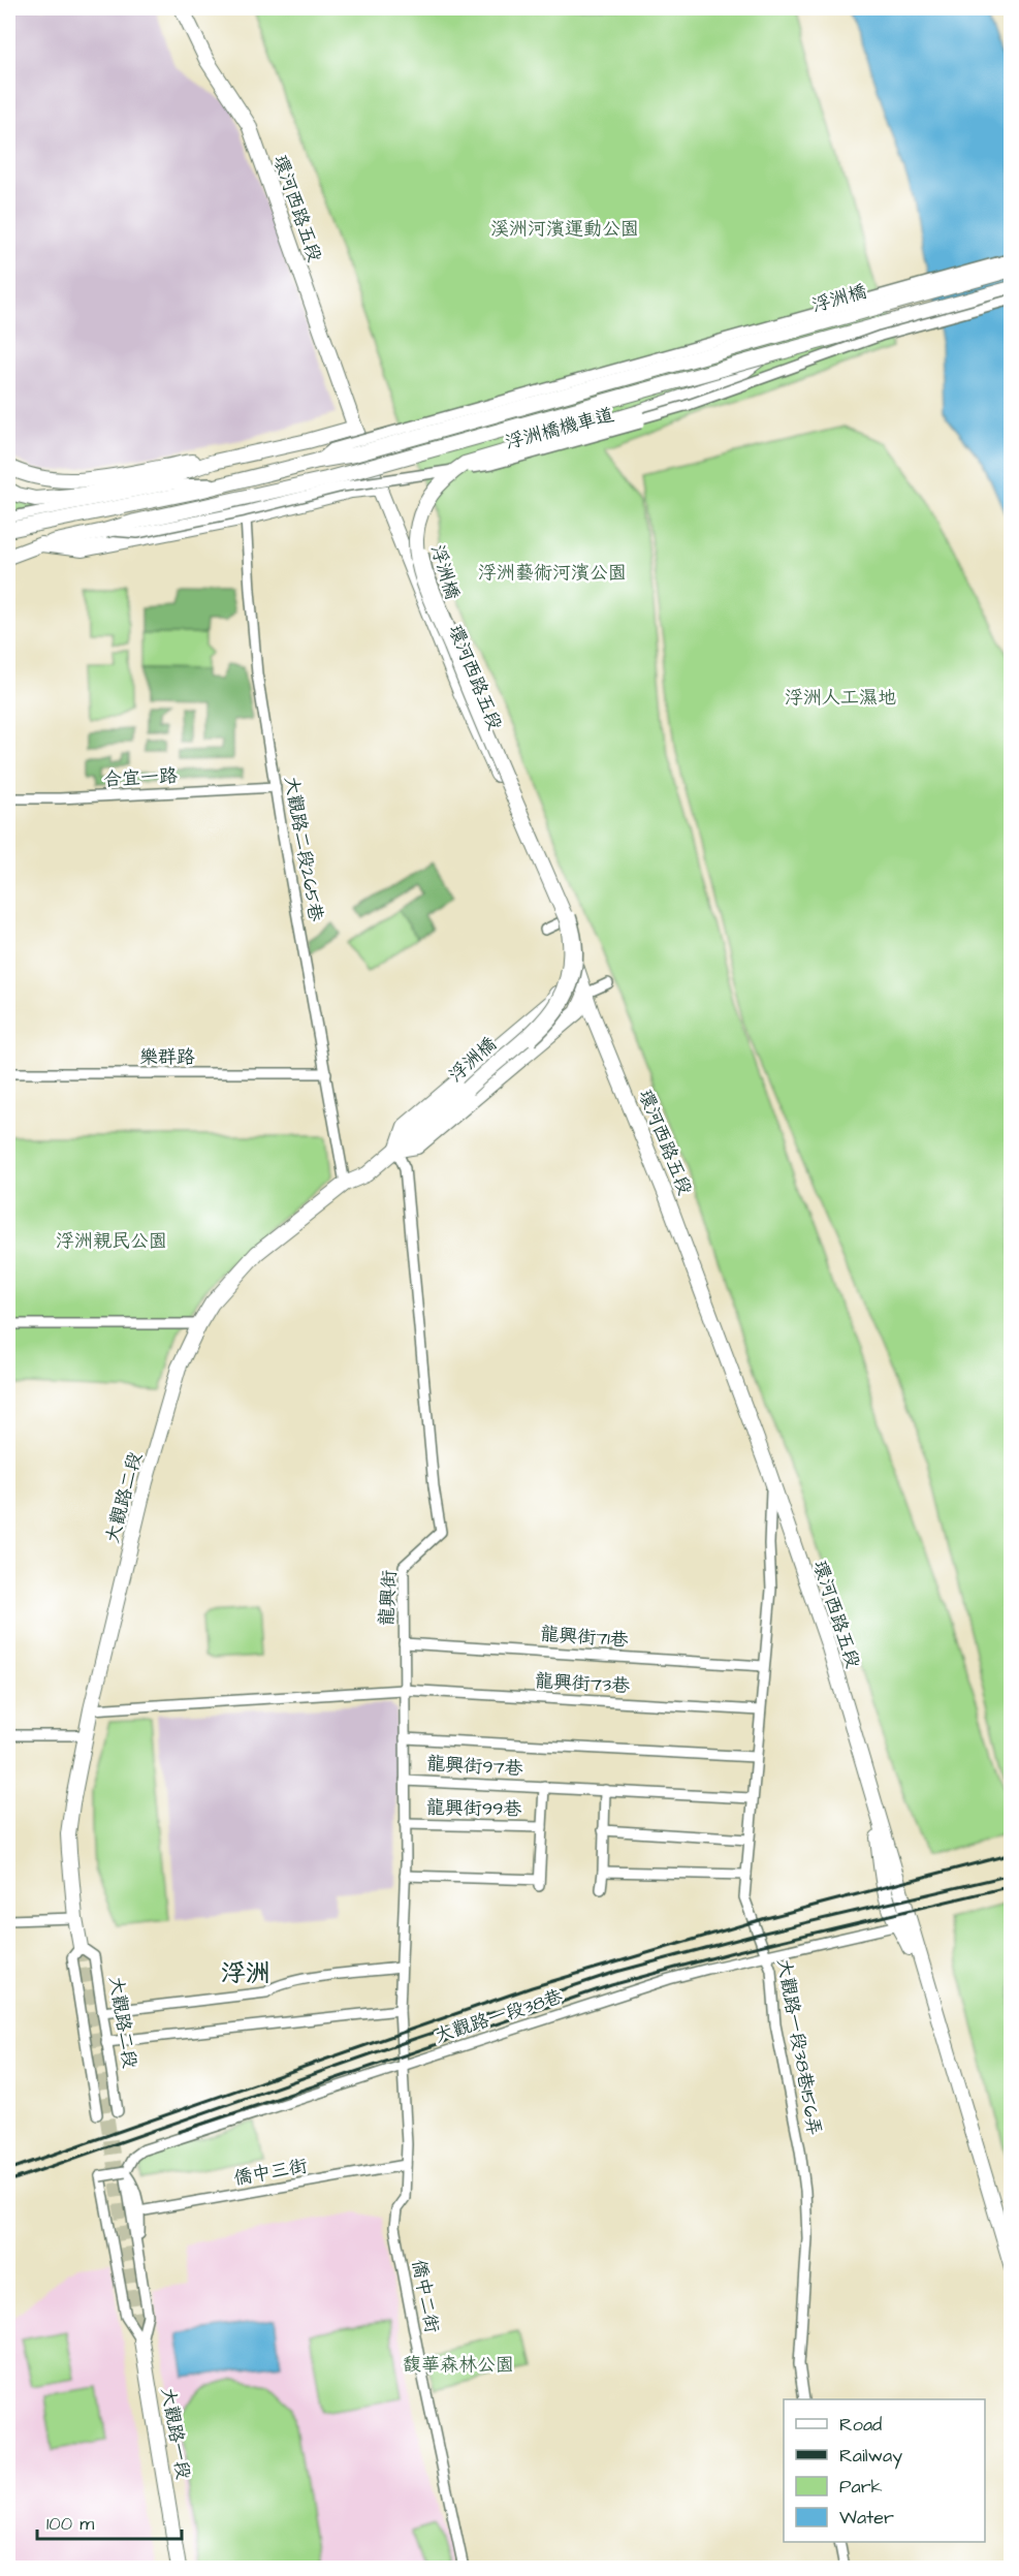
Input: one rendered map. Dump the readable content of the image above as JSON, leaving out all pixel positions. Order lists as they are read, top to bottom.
{
  "streets": {
    "main road": [
      "環河西路五段",
      "浮洲橋",
      "大觀路二段",
      "大觀路一段"
    ],
    "street": [
      "浮洲橋機車道",
      "合宜一路",
      "大觀路二段265巷",
      "樂群路",
      "龍興街",
      "龍興街71巷",
      "龍興街73巷",
      "龍興街97巷",
      "龍興街99巷",
      "大觀路一段38巷",
      "大觀路一段38巷156弄",
      "僑中三街",
      "僑中二街"
    ]
  },
  "crossings": [
    ["環河西路五段", "大觀路一段38巷156弄"],
    ["浮洲橋", "浮洲橋機車道"],
    ["浮洲橋", "大觀路二段"],
    ["浮洲橋", "龍興街"],
    ["合宜一路", "大觀路二段265巷"],
    ["大觀路二段265巷", "樂群路"],
    ["大觀路二段265巷", "大觀路二段"],
    ["大觀路二段", "龍興街"],
    ["大觀路二段", "龍興街73巷"],
    ["龍興街", "龍興街71巷"],
    ["龍興街", "龍興街73巷"],
    ["龍興街", "龍興街97巷"],
    ["龍興街", "龍興街99巷"],
    ["龍興街", "大觀路一段38巷"],
    ["龍興街", "僑中二街"],
    ["龍興街71巷", "大觀路一段38巷156弄"],
    ["龍興街73巷", "大觀路一段38巷156弄"],
    ["龍興街97巷", "大觀路一段38巷156弄"],
    ["大觀路一段38巷", "大觀路一段38巷156弄"],
    ["大觀路一段38巷", "僑中二街"],
    ["大觀路一段38巷", "大觀路一段"],
    ["僑中三街", "僑中二街"]
  ],
  "districts": ["浮洲"],
  "parks": [
    "溪洲河濱運動公園",
    "浮洲藝術河濱公園",
    "浮洲人工濕地",
    "浮洲親民公園",
    "馥華森林公園"
  ],
  "legend": [
    "Road",
    "Railway",
    "Park",
    "Water"
  ],
  "scale_bar": "100 m"
}
